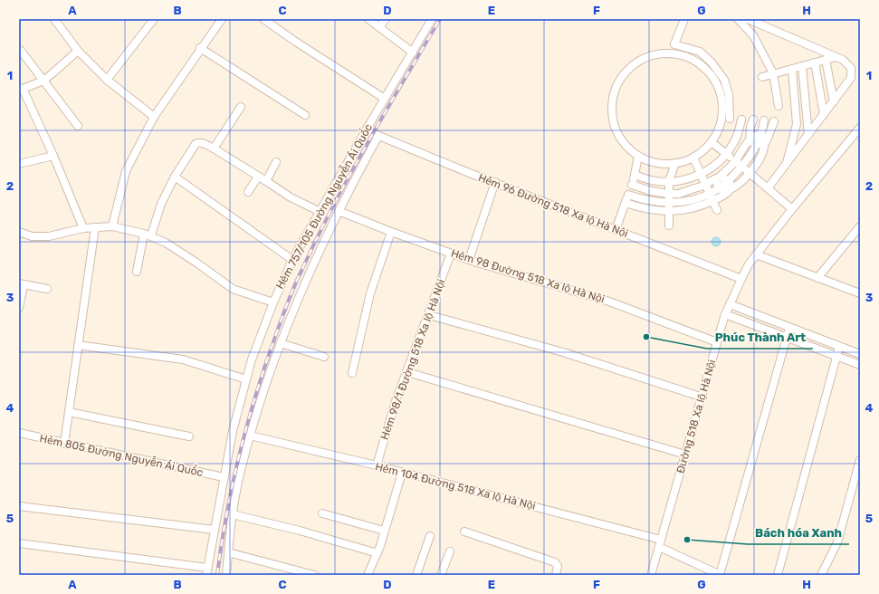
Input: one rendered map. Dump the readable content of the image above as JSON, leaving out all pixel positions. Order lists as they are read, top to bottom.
{
  "streets": {
    "street": [
      "Hẻm 96 Đường 518 Xa lộ Hà Nội",
      "Hẻm 757/105 Đường Nguyễn Ái Quốc",
      "Hẻm 98 Đường 518 Xa lộ Hà Nội",
      "Hẻm 98/1 Đường 518 Xa lộ Hà Nội",
      "Đường 518 Xa lộ Hà Nội",
      "Hẻm 805 Đường Nguyễn Ái Quốc",
      "Hẻm 104 Đường 518 Xa lộ Hà Nội"
    ]
  },
  "crossings": [
    ["Hẻm 96 Đường 518 Xa lộ Hà Nội", "Hẻm 757/105 Đường Nguyễn Ái Quốc"],
    ["Hẻm 96 Đường 518 Xa lộ Hà Nội", "Đường 518 Xa lộ Hà Nội"],
    ["Hẻm 757/105 Đường Nguyễn Ái Quốc", "Hẻm 805 Đường Nguyễn Ái Quốc"],
    ["Hẻm 98 Đường 518 Xa lộ Hà Nội", "Hẻm 98/1 Đường 518 Xa lộ Hà Nội"],
    ["Hẻm 98 Đường 518 Xa lộ Hà Nội", "Đường 518 Xa lộ Hà Nội"],
    ["Hẻm 98/1 Đường 518 Xa lộ Hà Nội", "Hẻm 104 Đường 518 Xa lộ Hà Nội"],
    ["Đường 518 Xa lộ Hà Nội", "Hẻm 104 Đường 518 Xa lộ Hà Nội"]
  ],
  "places": ["Phúc Thành Art", "Bách hóa Xanh"],
  "grid": {
    "columns": [
      "A",
      "B",
      "C",
      "D",
      "E",
      "F",
      "G",
      "H"
    ],
    "rows": [
      "1",
      "2",
      "3",
      "4",
      "5"
    ]
  }
}
